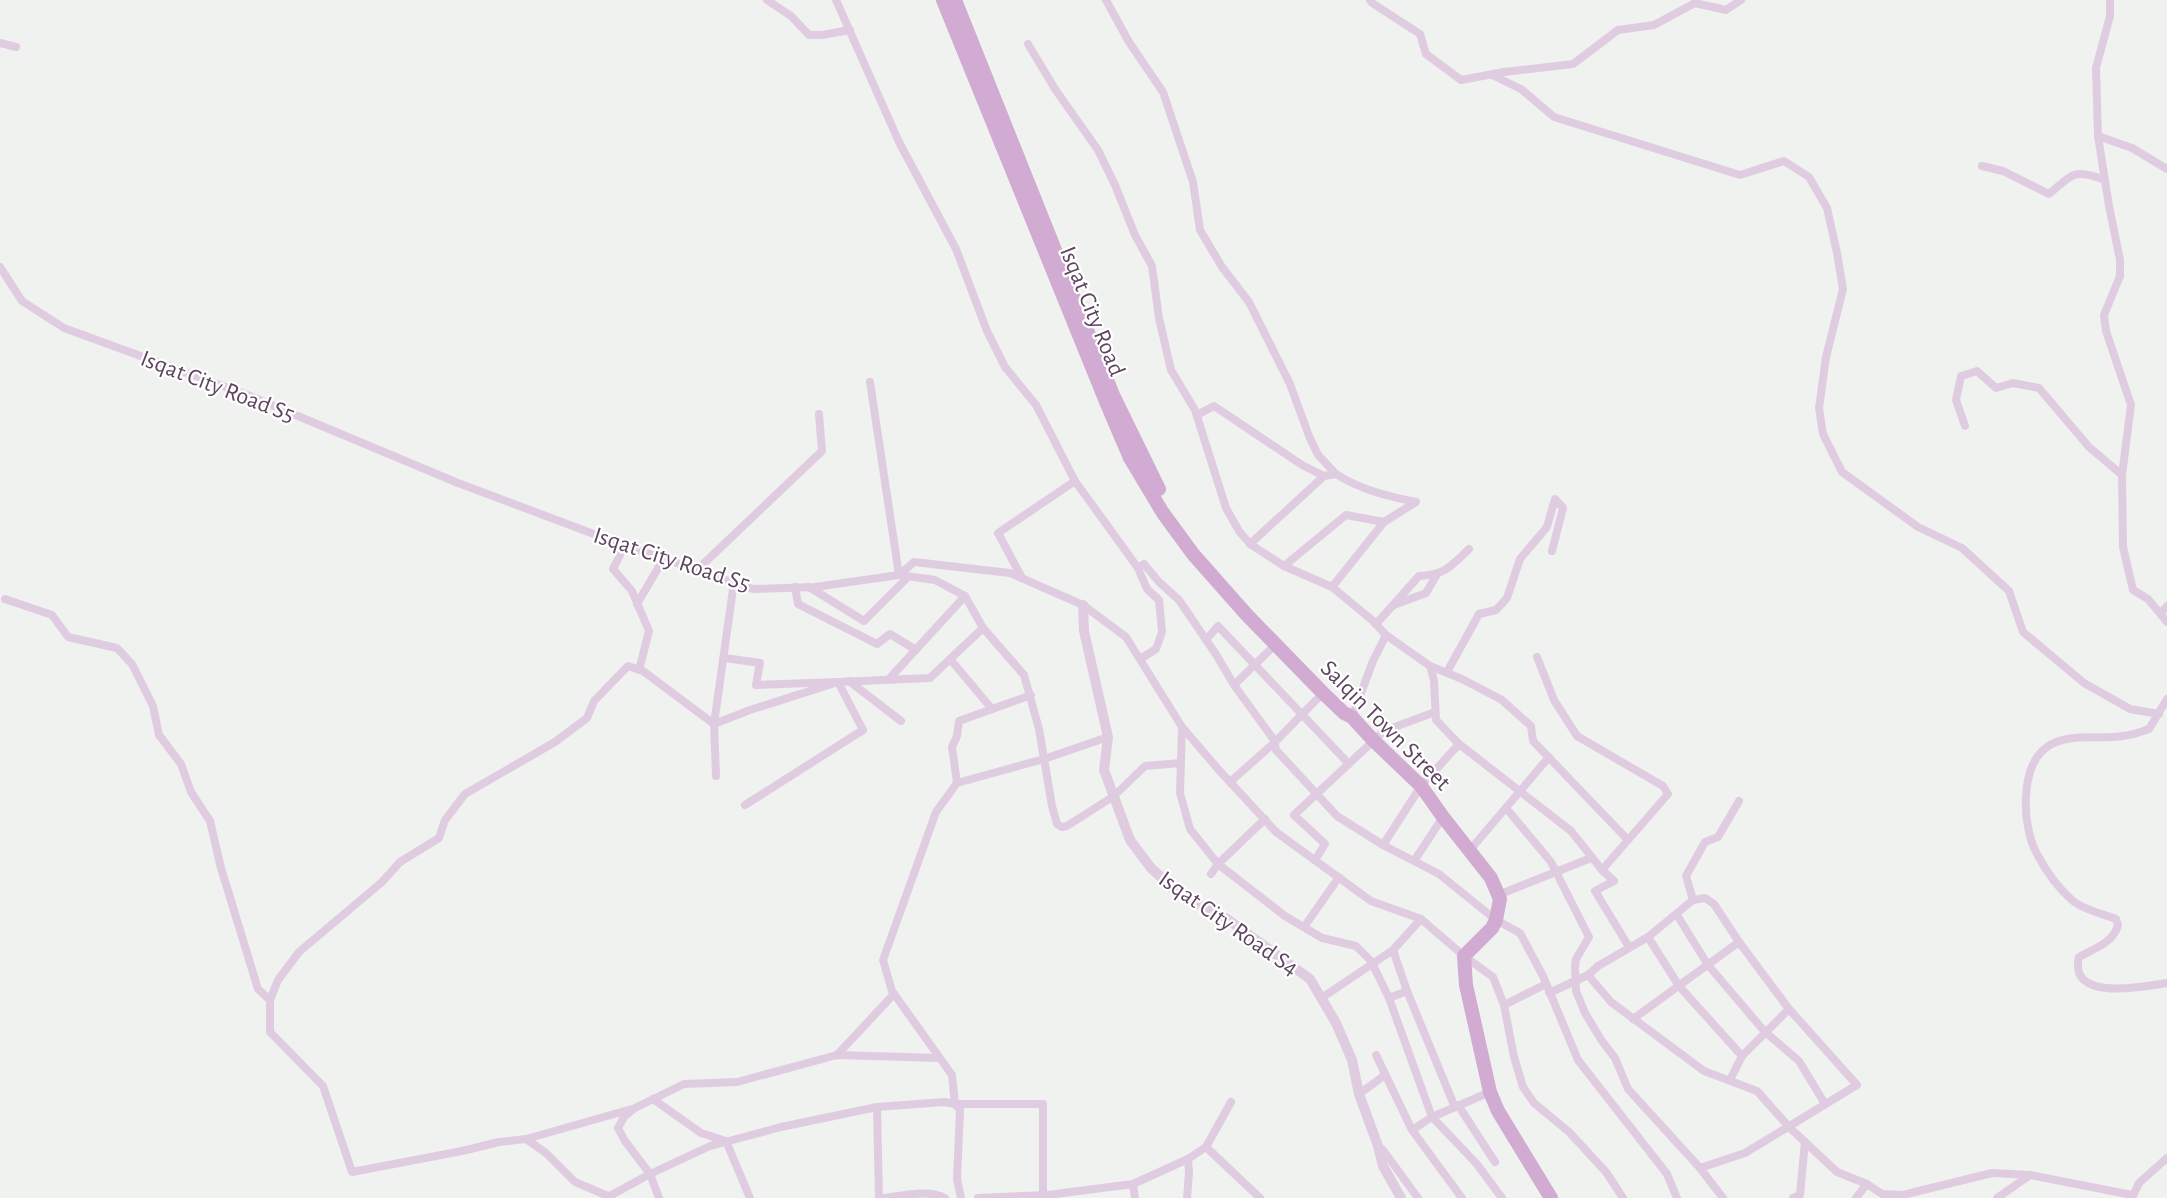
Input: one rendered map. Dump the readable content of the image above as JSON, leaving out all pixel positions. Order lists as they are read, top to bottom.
{
  "streets": {
    "main road": ["Isqat City Road", "Salqin Town Street"],
    "street": ["Isqat City Road S5", "Isqat City Road S4"]
  },
  "crossings": [
    ["Isqat City Road", "Salqin Town Street"],
    ["Isqat City Road S5", "Isqat City Road S4"]
  ]
}
